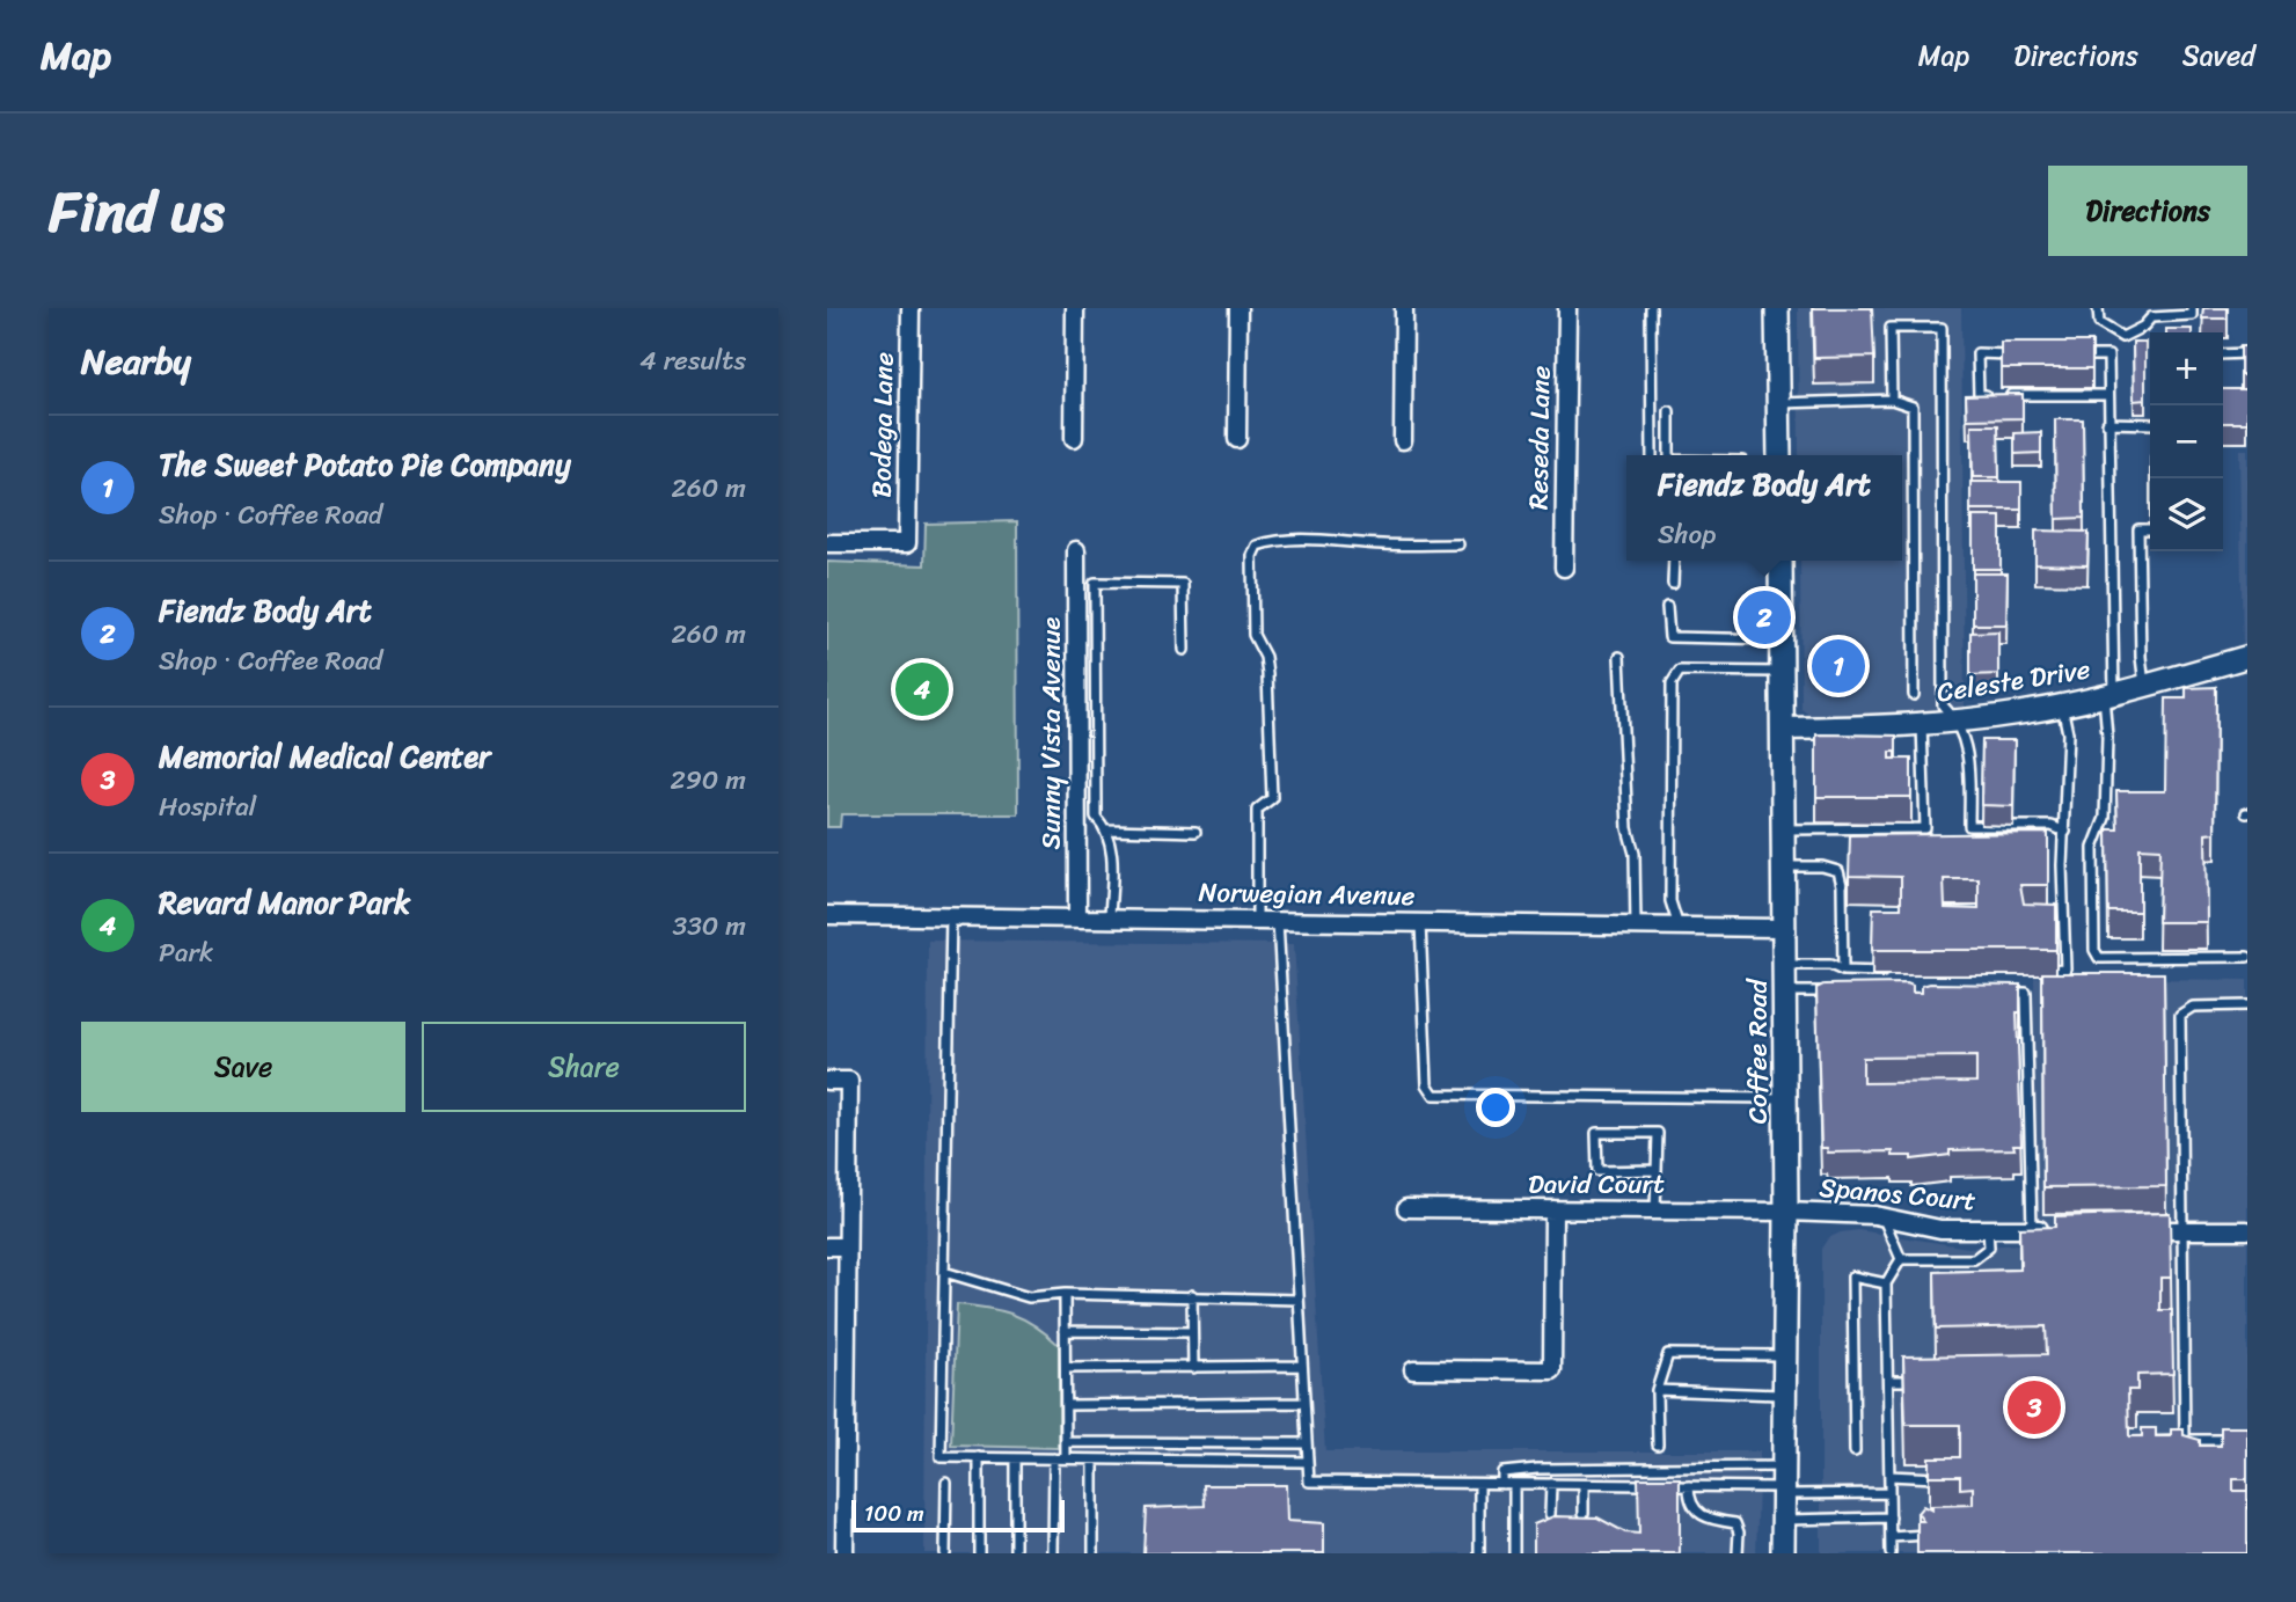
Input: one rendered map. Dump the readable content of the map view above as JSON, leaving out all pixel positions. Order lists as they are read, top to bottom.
{
  "streets": {
    "main road": ["Coffee Road"],
    "street": [
      "Bodega Lane",
      "Reseda Lane",
      "Celeste Drive",
      "Sunny Vista Avenue",
      "Norwegian Avenue",
      "David Court",
      "Spanos Court"
    ]
  },
  "crossings": [
    ["Celeste Drive", "Coffee Road"],
    ["Sunny Vista Avenue", "Norwegian Avenue"],
    ["Norwegian Avenue", "Coffee Road"],
    ["Coffee Road", "David Court"],
    ["Coffee Road", "Spanos Court"],
    ["David Court", "Spanos Court"]
  ],
  "scale_bar": "100 m",
  "page": {
    "header": "Map",
    "nav": ["Map", "Directions", "Saved"],
    "title": "Find us",
    "buttons": [
      "Directions",
      ["Save", "Share"]
    ],
    "heading": ["Nearby", "4 results"],
    "map_buttons": ["+", "−"],
    "list": [
      {
        "mark": "1",
        "name": "The Sweet Potato Pie Company",
        "note": "Shop · Coffee Road",
        "value": "260 m"
      },
      {
        "mark": "2",
        "name": "Fiendz Body Art",
        "note": "Shop · Coffee Road",
        "value": "260 m"
      },
      {
        "mark": "3",
        "name": "Memorial Medical Center",
        "note": "Hospital",
        "value": "290 m"
      },
      {
        "mark": "4",
        "name": "Revard Manor Park",
        "note": "Park",
        "value": "330 m"
      }
    ],
    "popup": ["Fiendz Body Art", "Shop"],
    "pins": [
      "2",
      "1",
      "4",
      "3"
    ],
    "scale": "100 m"
  }
}
